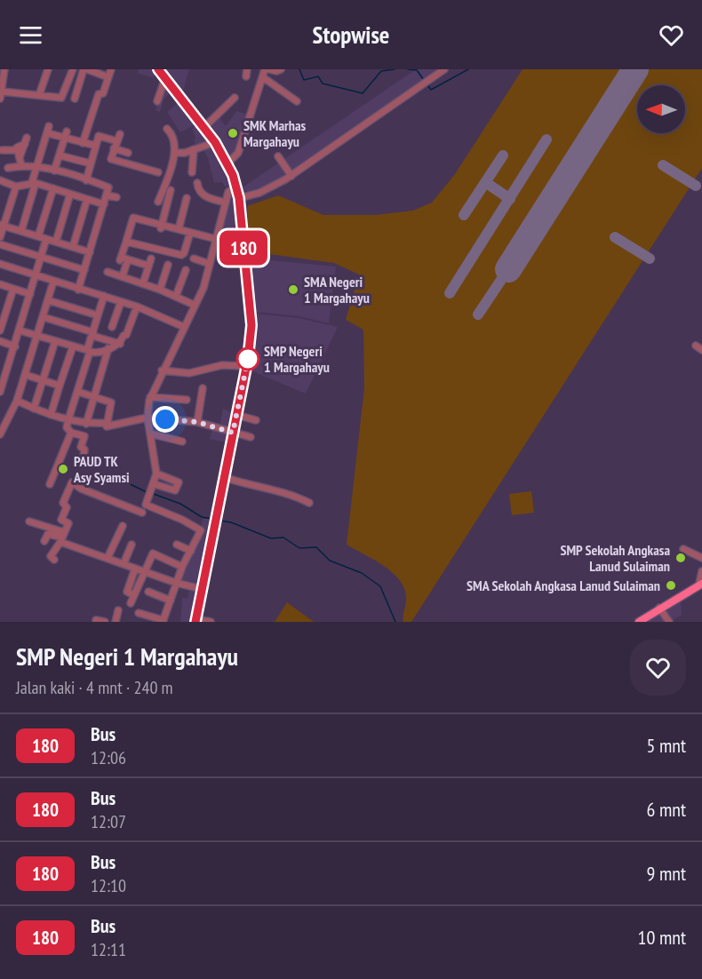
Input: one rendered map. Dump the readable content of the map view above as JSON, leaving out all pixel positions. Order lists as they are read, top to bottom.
{
  "places": [
    "SMK Marhas Margahayu",
    "SMA Negeri 1 Margahayu",
    "SMP Negeri 1 Margahayu",
    "PAUD TK Asy Syamsi",
    "SMP Sekolah Angkasa Lanud Sulaiman",
    "SMA Sekolah Angkasa Lanud Sulaiman"
  ],
  "lines": ["bus line 180"],
  "north": "left",
  "page": {
    "header": "Stopwise",
    "on_map": "180",
    "heading": ["SMP Negeri 1 Margahayu", "Jalan kaki · 4 mnt · 240 m"],
    "list": [
      {
        "mark": "180",
        "name": "Bus",
        "note": "12:06",
        "value": "5 mnt"
      },
      {
        "mark": "180",
        "name": "Bus",
        "note": "12:07",
        "value": "6 mnt"
      },
      {
        "mark": "180",
        "name": "Bus",
        "note": "12:10",
        "value": "9 mnt"
      },
      {
        "mark": "180",
        "name": "Bus",
        "note": "12:11",
        "value": "10 mnt"
      }
    ]
  }
}
